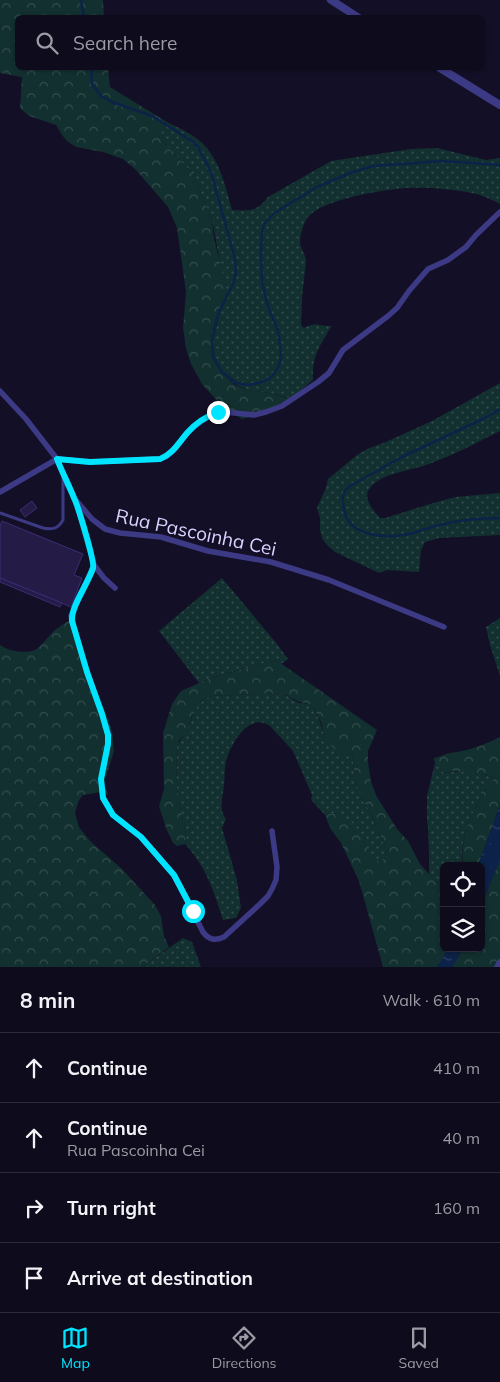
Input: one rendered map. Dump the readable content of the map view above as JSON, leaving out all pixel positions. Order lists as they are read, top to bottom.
{
  "streets": {
    "street": ["Rua Pascoinha Cei"]
  },
  "page": {
    "search": "Search here",
    "heading": ["8 min", "Walk · 610 m"],
    "list": [
      ["Continue", "410 m"],
      ["Continue", "Rua Pascoinha Cei", "40 m"],
      ["Turn right", "160 m"],
      "Arrive at destination"
    ],
    "nav": ["Map", "Directions", "Saved"]
  }
}
